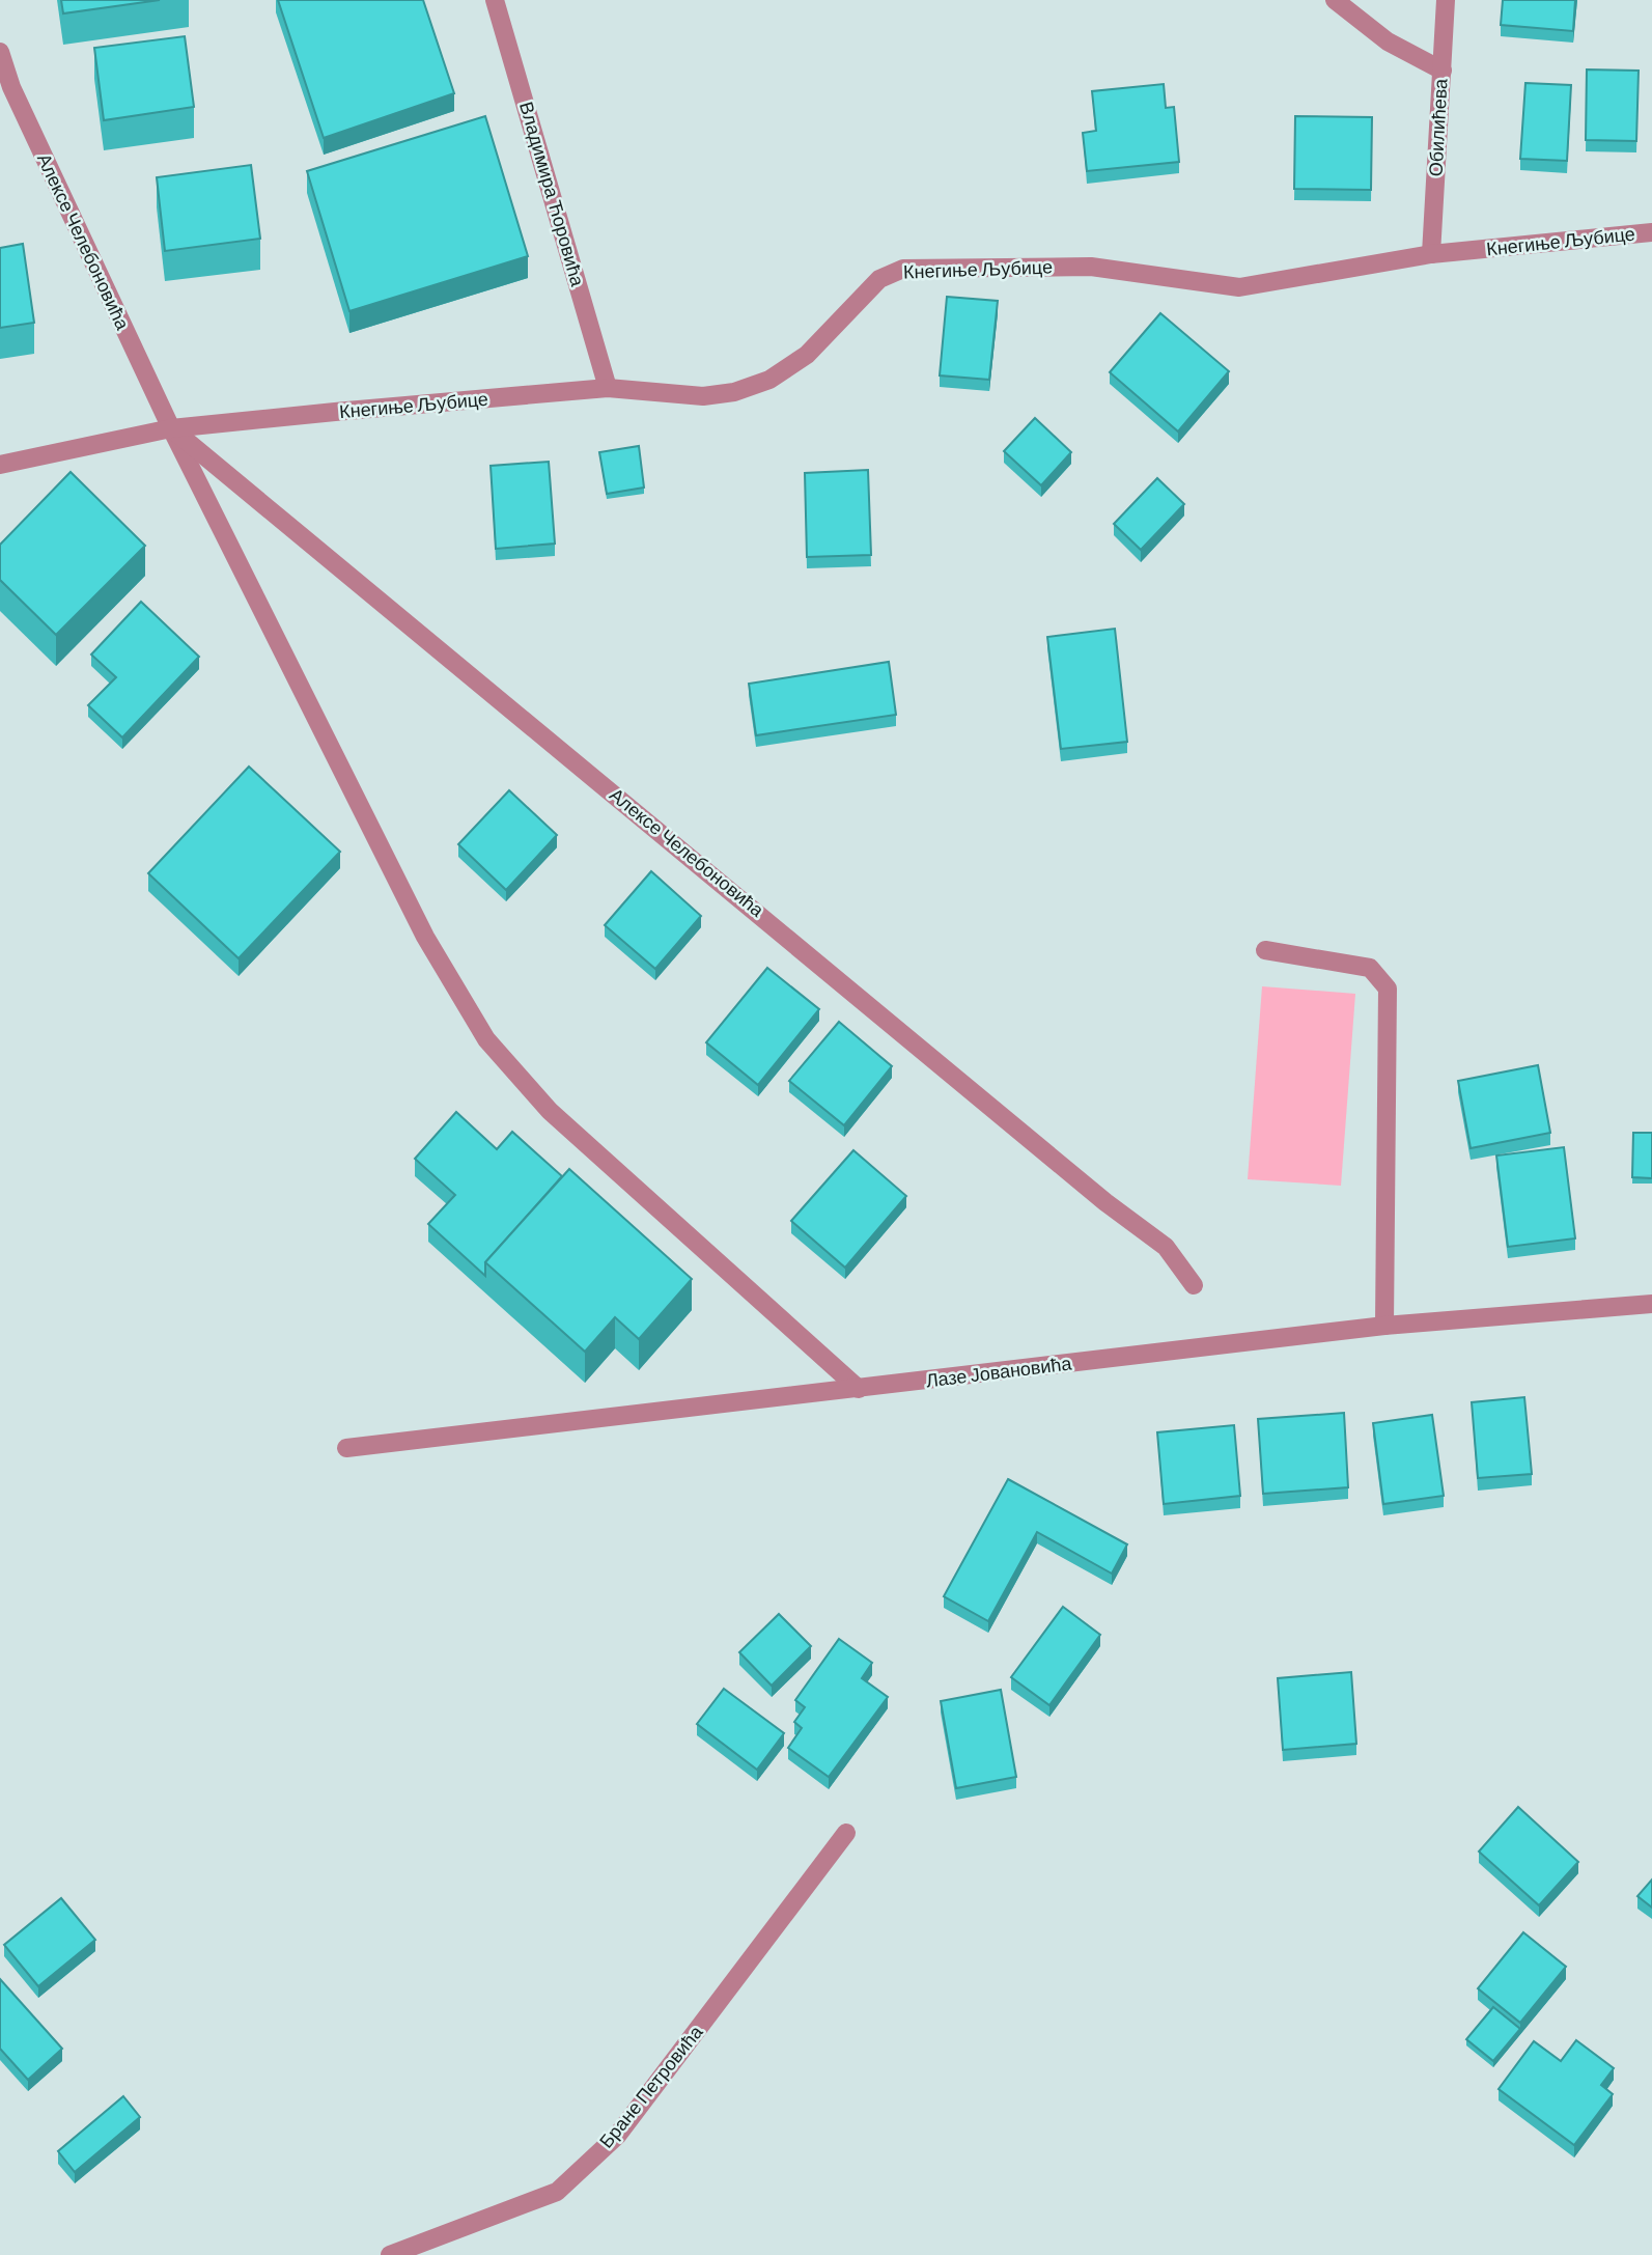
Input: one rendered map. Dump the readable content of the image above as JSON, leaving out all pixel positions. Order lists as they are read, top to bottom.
{
  "streets": {
    "street": [
      "Обилићева",
      "Владимира Ћоровића",
      "Алексе Челебоновића",
      "Кнегиње Љубице",
      "Лазе Јовановића",
      "Бране Петровића"
    ]
  },
  "crossings": [
    ["Обилићева", "Кнегиње Љубице"],
    ["Владимира Ћоровића", "Кнегиње Љубице"],
    ["Алексе Челебоновића", "Кнегиње Љубице"],
    ["Алексе Челебоновића", "Лазе Јовановића"]
  ]
}
